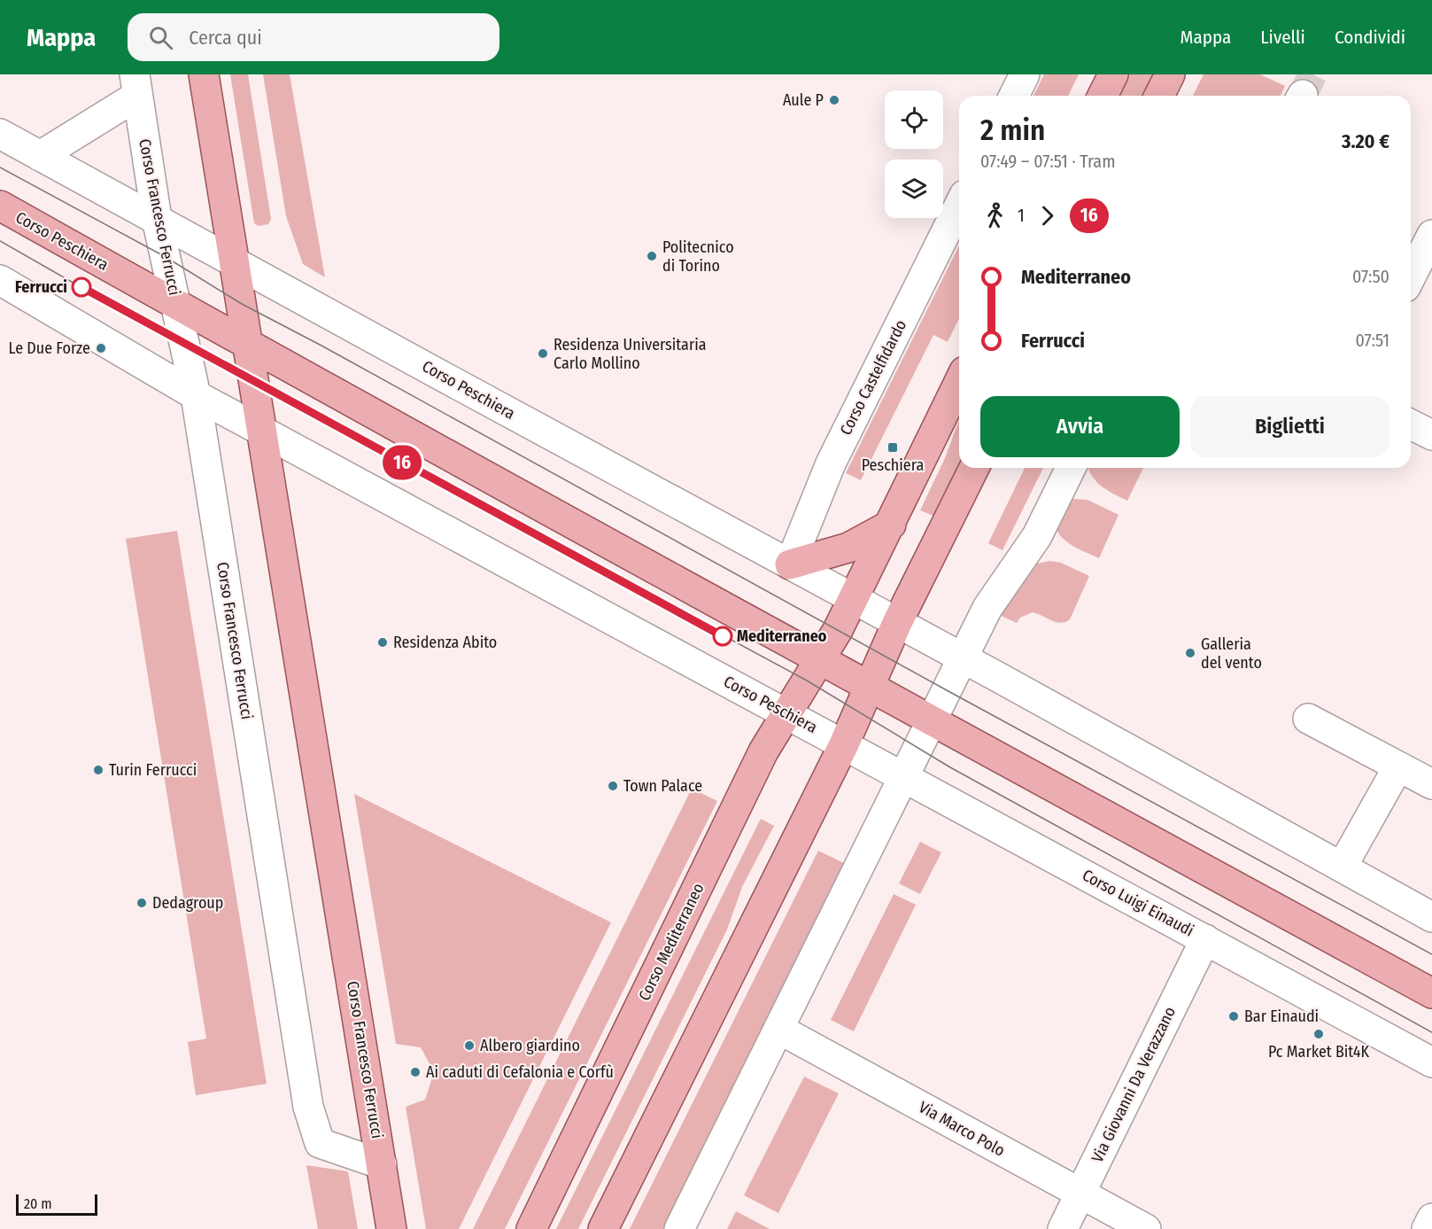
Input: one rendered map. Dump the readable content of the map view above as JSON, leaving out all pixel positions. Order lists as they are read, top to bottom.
{
  "streets": {
    "main road": ["Corso Francesco Ferrucci", "Corso Peschiera", "Corso Mediterraneo"],
    "street": [
      "Corso Castelfidardo",
      "Corso Luigi Einaudi",
      "Via Giovanni Da Verazzano",
      "Via Marco Polo"
    ]
  },
  "crossings": [
    ["Corso Francesco Ferrucci", "Corso Peschiera"],
    ["Corso Peschiera", "Corso Castelfidardo"],
    ["Corso Peschiera", "Corso Luigi Einaudi"],
    ["Corso Peschiera", "Corso Mediterraneo"],
    ["Corso Luigi Einaudi", "Via Giovanni Da Verazzano"],
    ["Via Giovanni Da Verazzano", "Via Marco Polo"]
  ],
  "places": {
    "other": [
      "Aule P",
      "Politecnico di Torino",
      "Ferrucci",
      "Le Due Forze",
      "Residenza Universitaria Carlo Mollino",
      "Mediterraneo",
      "Residenza Abito",
      "Galleria del vento",
      "Turin Ferrucci",
      "Town Palace",
      "Dedagroup",
      "Bar Einaudi",
      "Pc Market Bit4K",
      "Albero giardino",
      "Ai caduti di Cefalonia e Corfù"
    ],
    "transit": ["Peschiera"]
  },
  "lines": ["tram line 16"],
  "scale_bar": "20 m",
  "page": {
    "header": "Mappa",
    "search": "Cerca qui",
    "nav": ["Mappa", "Livelli", "Condividi"],
    "on_map": "16",
    "heading": ["2 min", "07:49 – 07:51 · Tram", "3.20 €"],
    "legs": ["1", "16"],
    "list": [
      {
        "name": "Mediterraneo",
        "value": "07:50"
      },
      {
        "name": "Ferrucci",
        "value": "07:51"
      }
    ],
    "buttons": ["Avvia", "Biglietti"],
    "scale": "20 m"
  }
}
